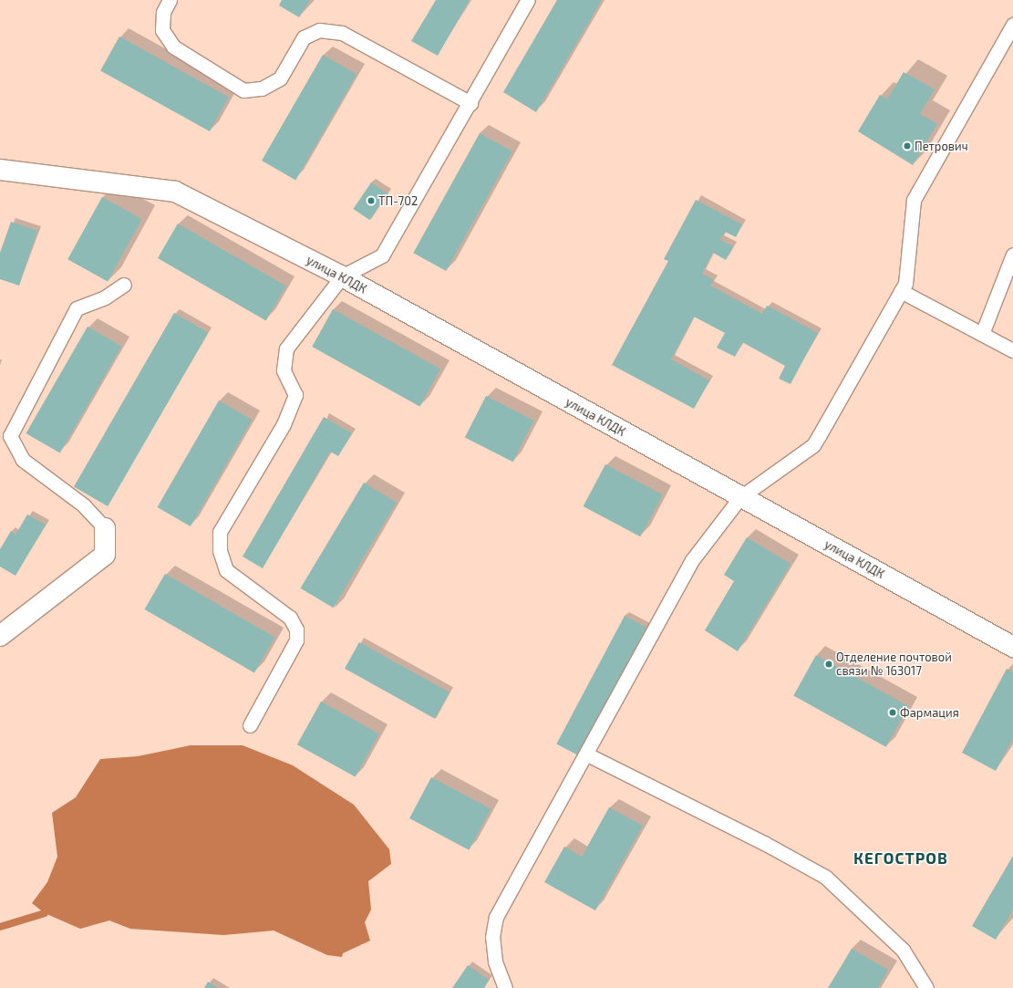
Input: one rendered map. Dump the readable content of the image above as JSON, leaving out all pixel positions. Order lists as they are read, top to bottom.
{
  "streets": {
    "street": ["улица КЛДК"]
  },
  "districts": ["КЕГОСТРОВ"],
  "places": [
    "Петрович",
    "ТП-702",
    "Отделение почтовой связи № 163017",
    "Фармация"
  ]
}
